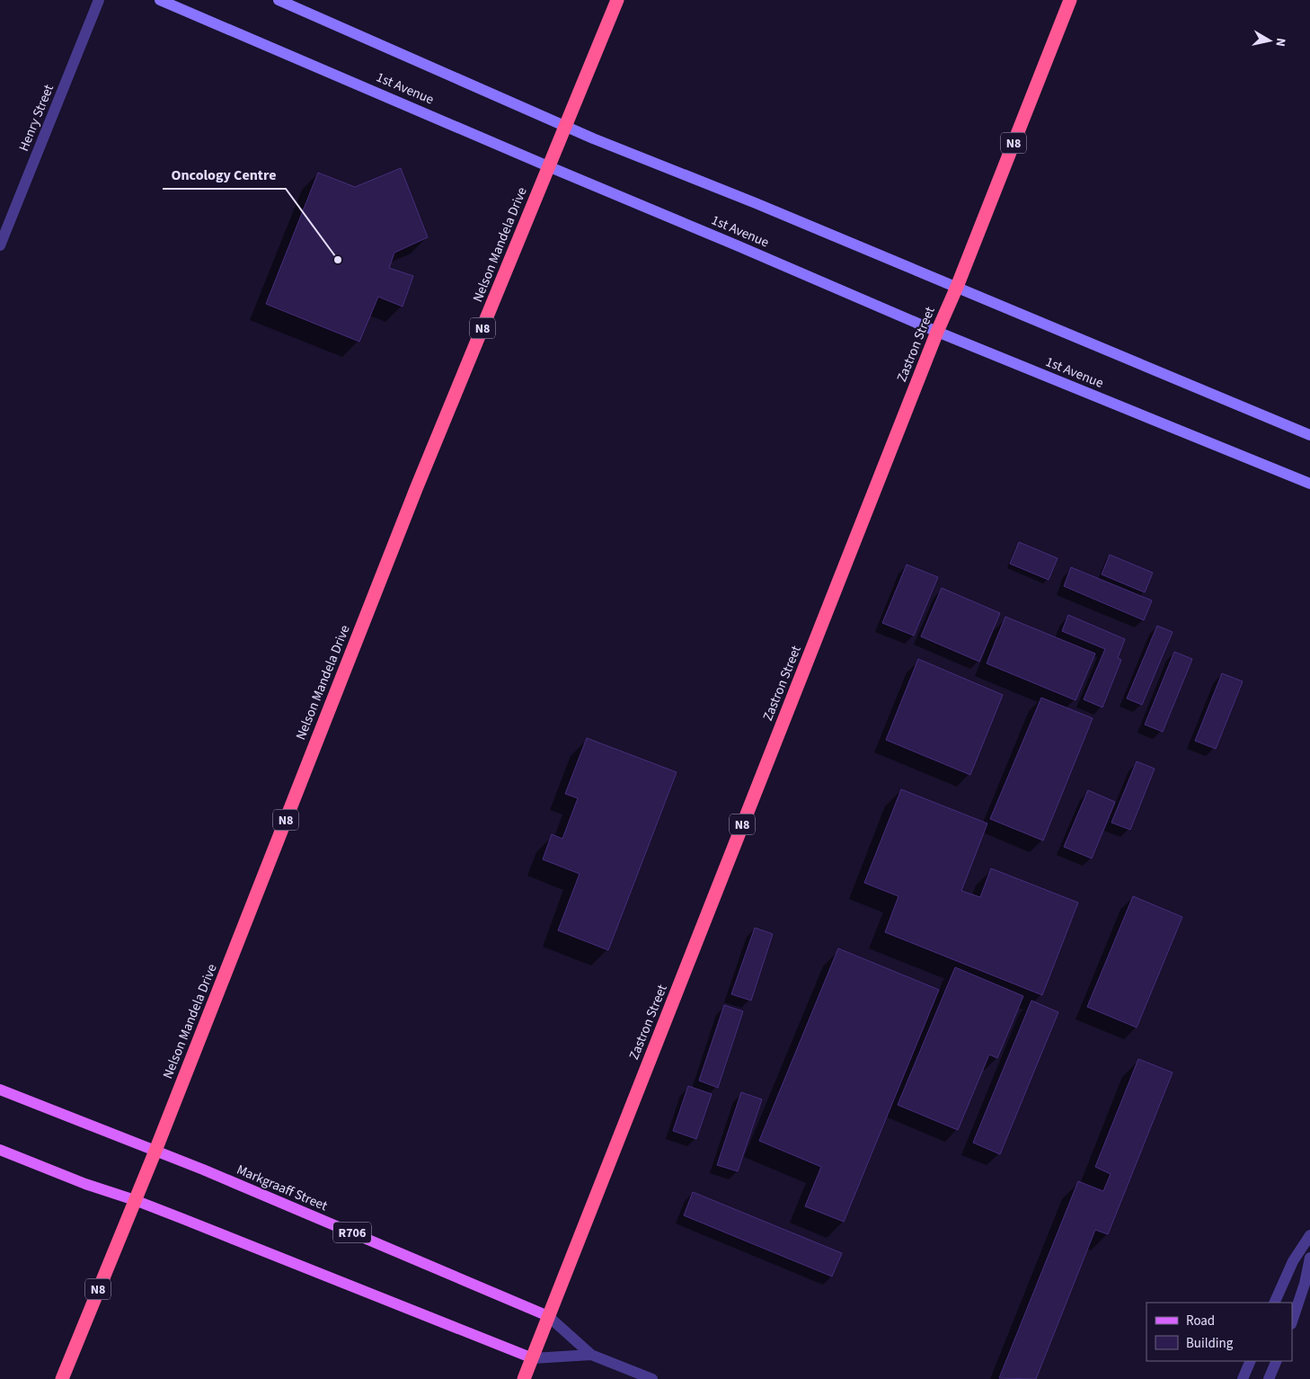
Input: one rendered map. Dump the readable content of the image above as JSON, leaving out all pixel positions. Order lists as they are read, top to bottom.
{
  "streets": {
    "highway": ["N8", "Nelson Mandela Drive", "Zastron Street"],
    "main road": ["Markgraaff Street", "R706"],
    "street": ["1st Avenue", "Henry Street"]
  },
  "crossings": [
    ["1st Avenue", "Nelson Mandela Drive"],
    ["1st Avenue", "Zastron Street"],
    ["Nelson Mandela Drive", "Markgraaff Street"],
    ["Zastron Street", "Markgraaff Street"]
  ],
  "places": ["Oncology Centre"],
  "legend": ["Road", "Building"],
  "north": "right"
}
